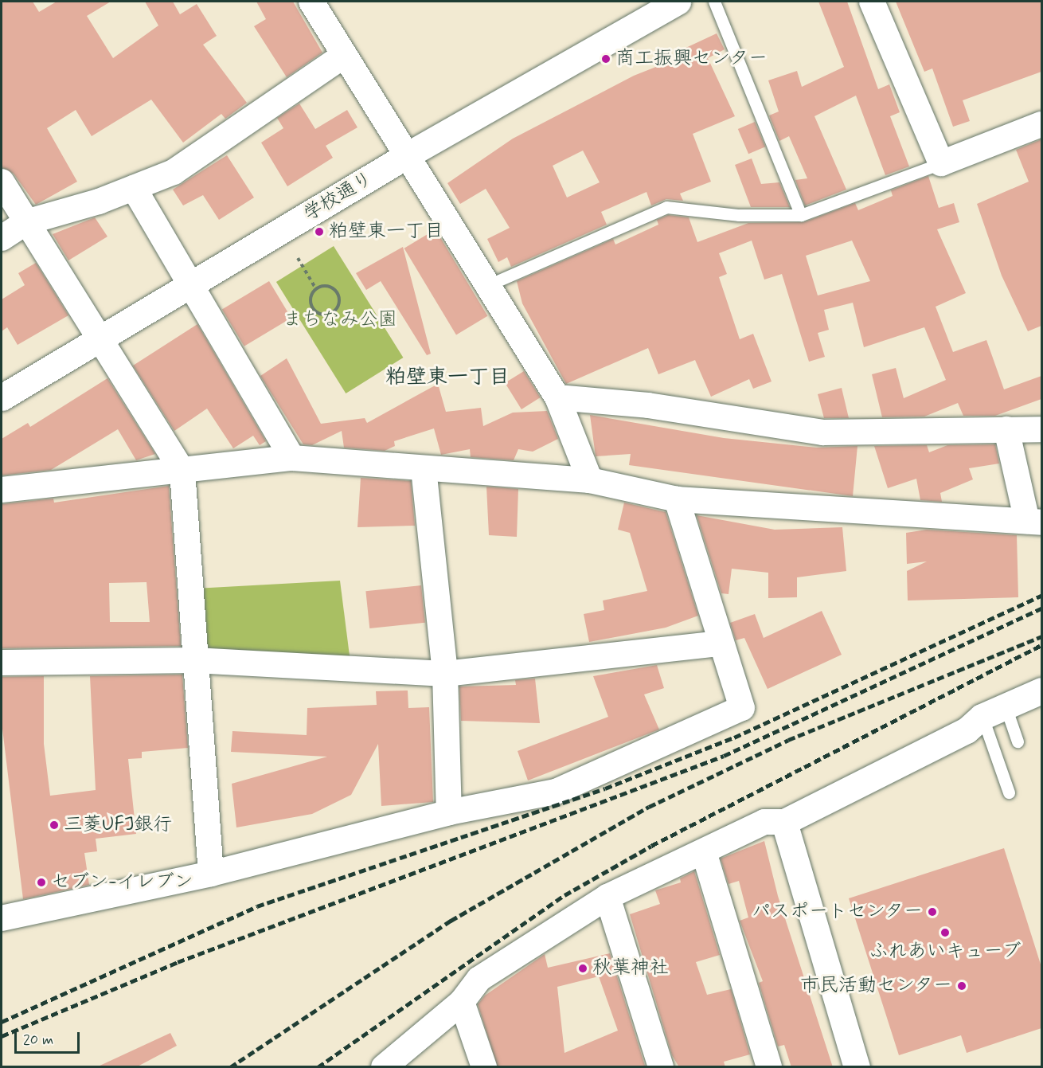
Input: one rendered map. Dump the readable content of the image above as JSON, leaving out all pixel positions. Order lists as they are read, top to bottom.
{
  "streets": {
    "street": ["学校通り"]
  },
  "districts": ["粕壁東一丁目"],
  "parks": ["まちなみ公園"],
  "places": [
    "商工振興センター",
    "粕壁東一丁目",
    "三菱UFJ銀行",
    "セブン-イレブン",
    "パスポートセンター",
    "ふれあいキューブ",
    "秋葉神社",
    "市民活動センター"
  ],
  "scale_bar": "20 m"
}
